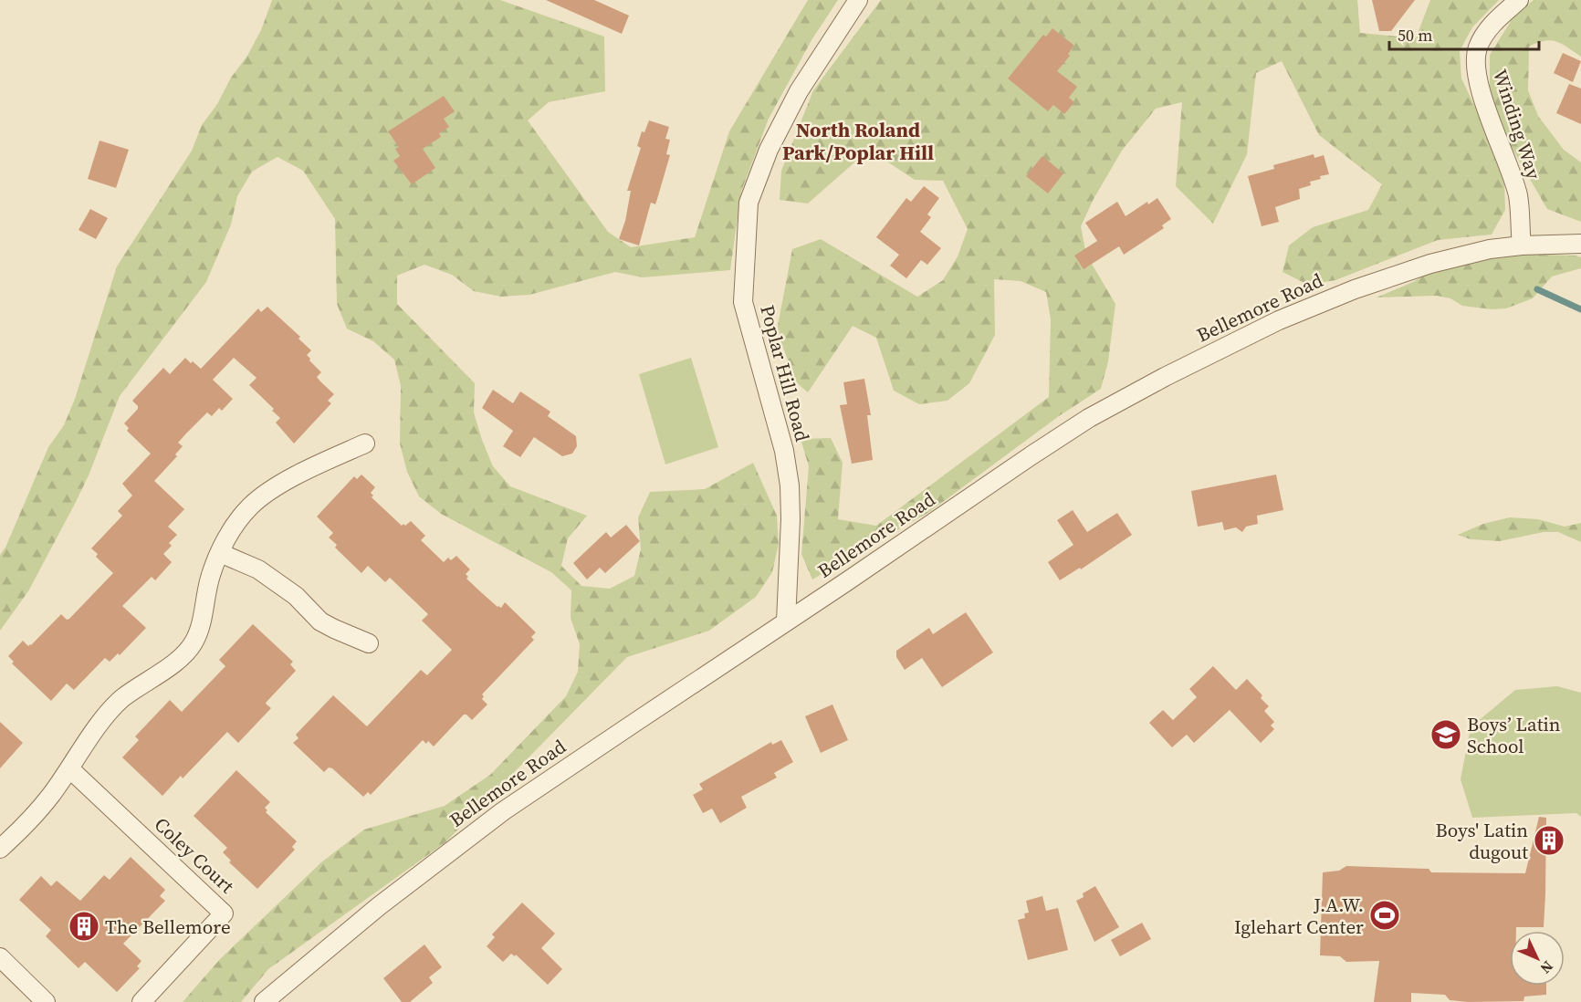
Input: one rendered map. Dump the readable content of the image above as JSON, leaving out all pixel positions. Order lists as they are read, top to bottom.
{
  "streets": {
    "street": [
      "Winding Way",
      "Bellemore Road",
      "Poplar Hill Road",
      "Coley Court"
    ]
  },
  "crossings": [
    ["Winding Way", "Bellemore Road"],
    ["Bellemore Road", "Poplar Hill Road"]
  ],
  "districts": ["North Roland Park/Poplar Hill"],
  "places": {
    "school or university": ["Boys’ Latin School"],
    "building": ["Boys' Latin dugout", "The Bellemore"],
    "sports": ["J.A.W. Iglehart Center"]
  },
  "scale_bar": "50 m",
  "north": "bottom right"
}
